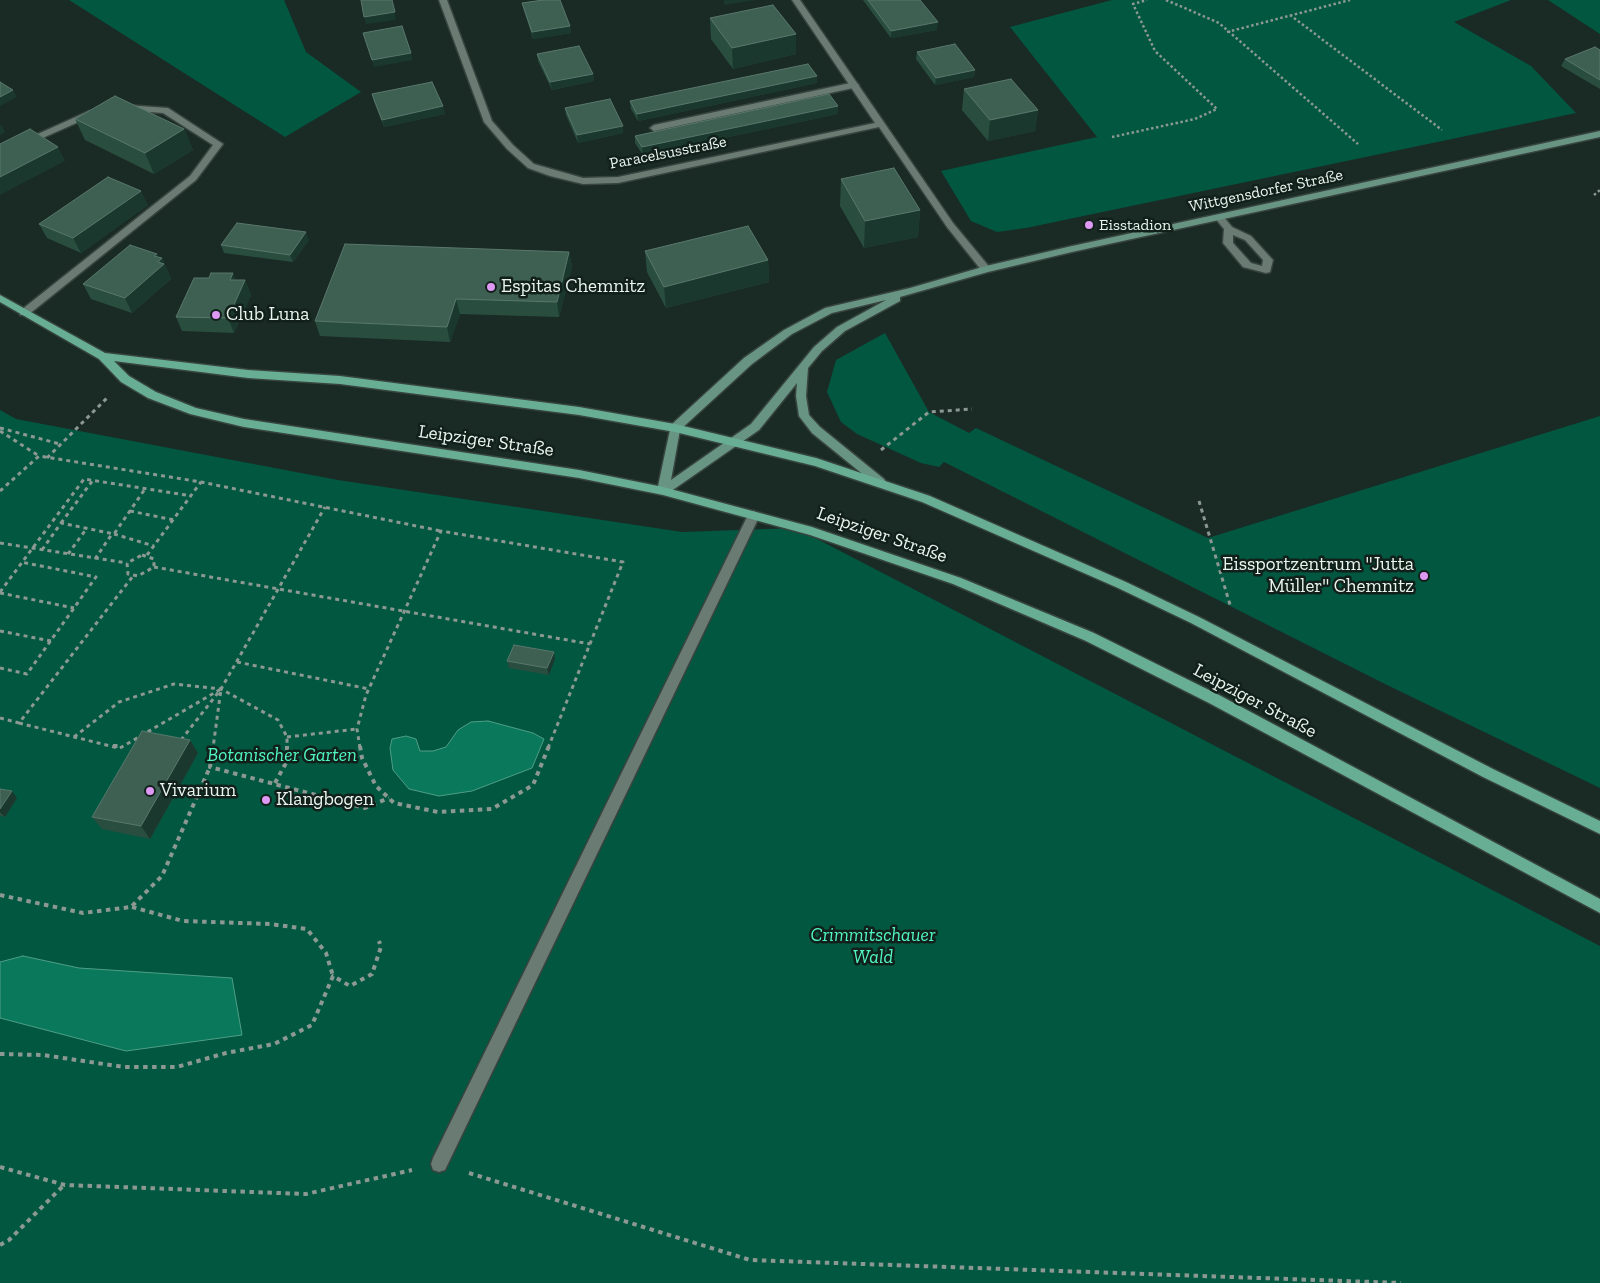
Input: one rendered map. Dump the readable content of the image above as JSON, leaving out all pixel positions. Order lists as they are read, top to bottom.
{
  "streets": {
    "main road": ["Leipziger Straße"],
    "street": ["Paracelsusstraße", "Wittgensdorfer Straße"]
  },
  "crossings": [
    ["Wittgensdorfer Straße", "Leipziger Straße"]
  ],
  "parks": ["Botanischer Garten", "Crimmitschauer Wald"],
  "places": [
    "Eisstadion",
    "Espitas Chemnitz",
    "Club Luna",
    "Eissportzentrum \"Jutta Müller\" Chemnitz",
    "Vivarium",
    "Klangbogen"
  ]
}
